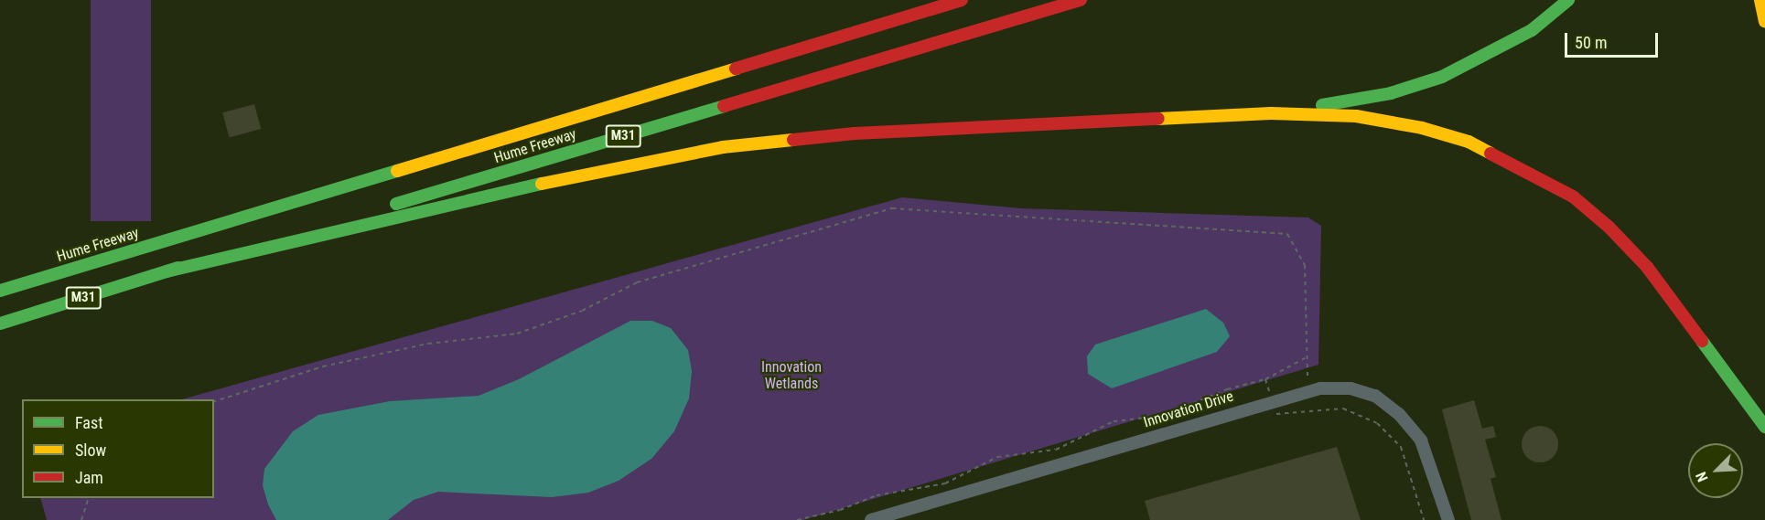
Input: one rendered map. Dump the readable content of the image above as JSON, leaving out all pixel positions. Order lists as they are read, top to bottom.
{
  "streets": {
    "main road": ["M31", "Hume Freeway"],
    "street": ["Innovation Drive"]
  },
  "parks": ["Innovation Wetlands"],
  "legend": ["Fast", "Slow", "Jam"],
  "scale_bar": "50 m",
  "north": "bottom left"
}
